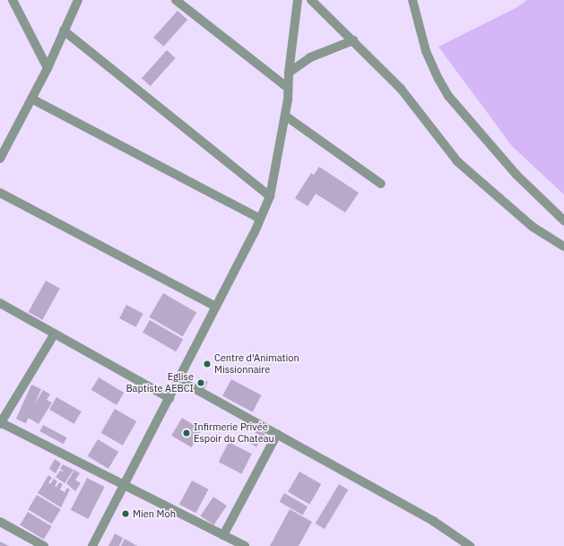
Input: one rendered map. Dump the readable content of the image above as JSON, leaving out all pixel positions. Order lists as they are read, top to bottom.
{
  "places": [
    "Centre d'Animation Missionnaire",
    "Eglise Baptiste AEBCI",
    "Infirmerie Privée Espoir du Chateau",
    "Mien Moh"
  ]
}
